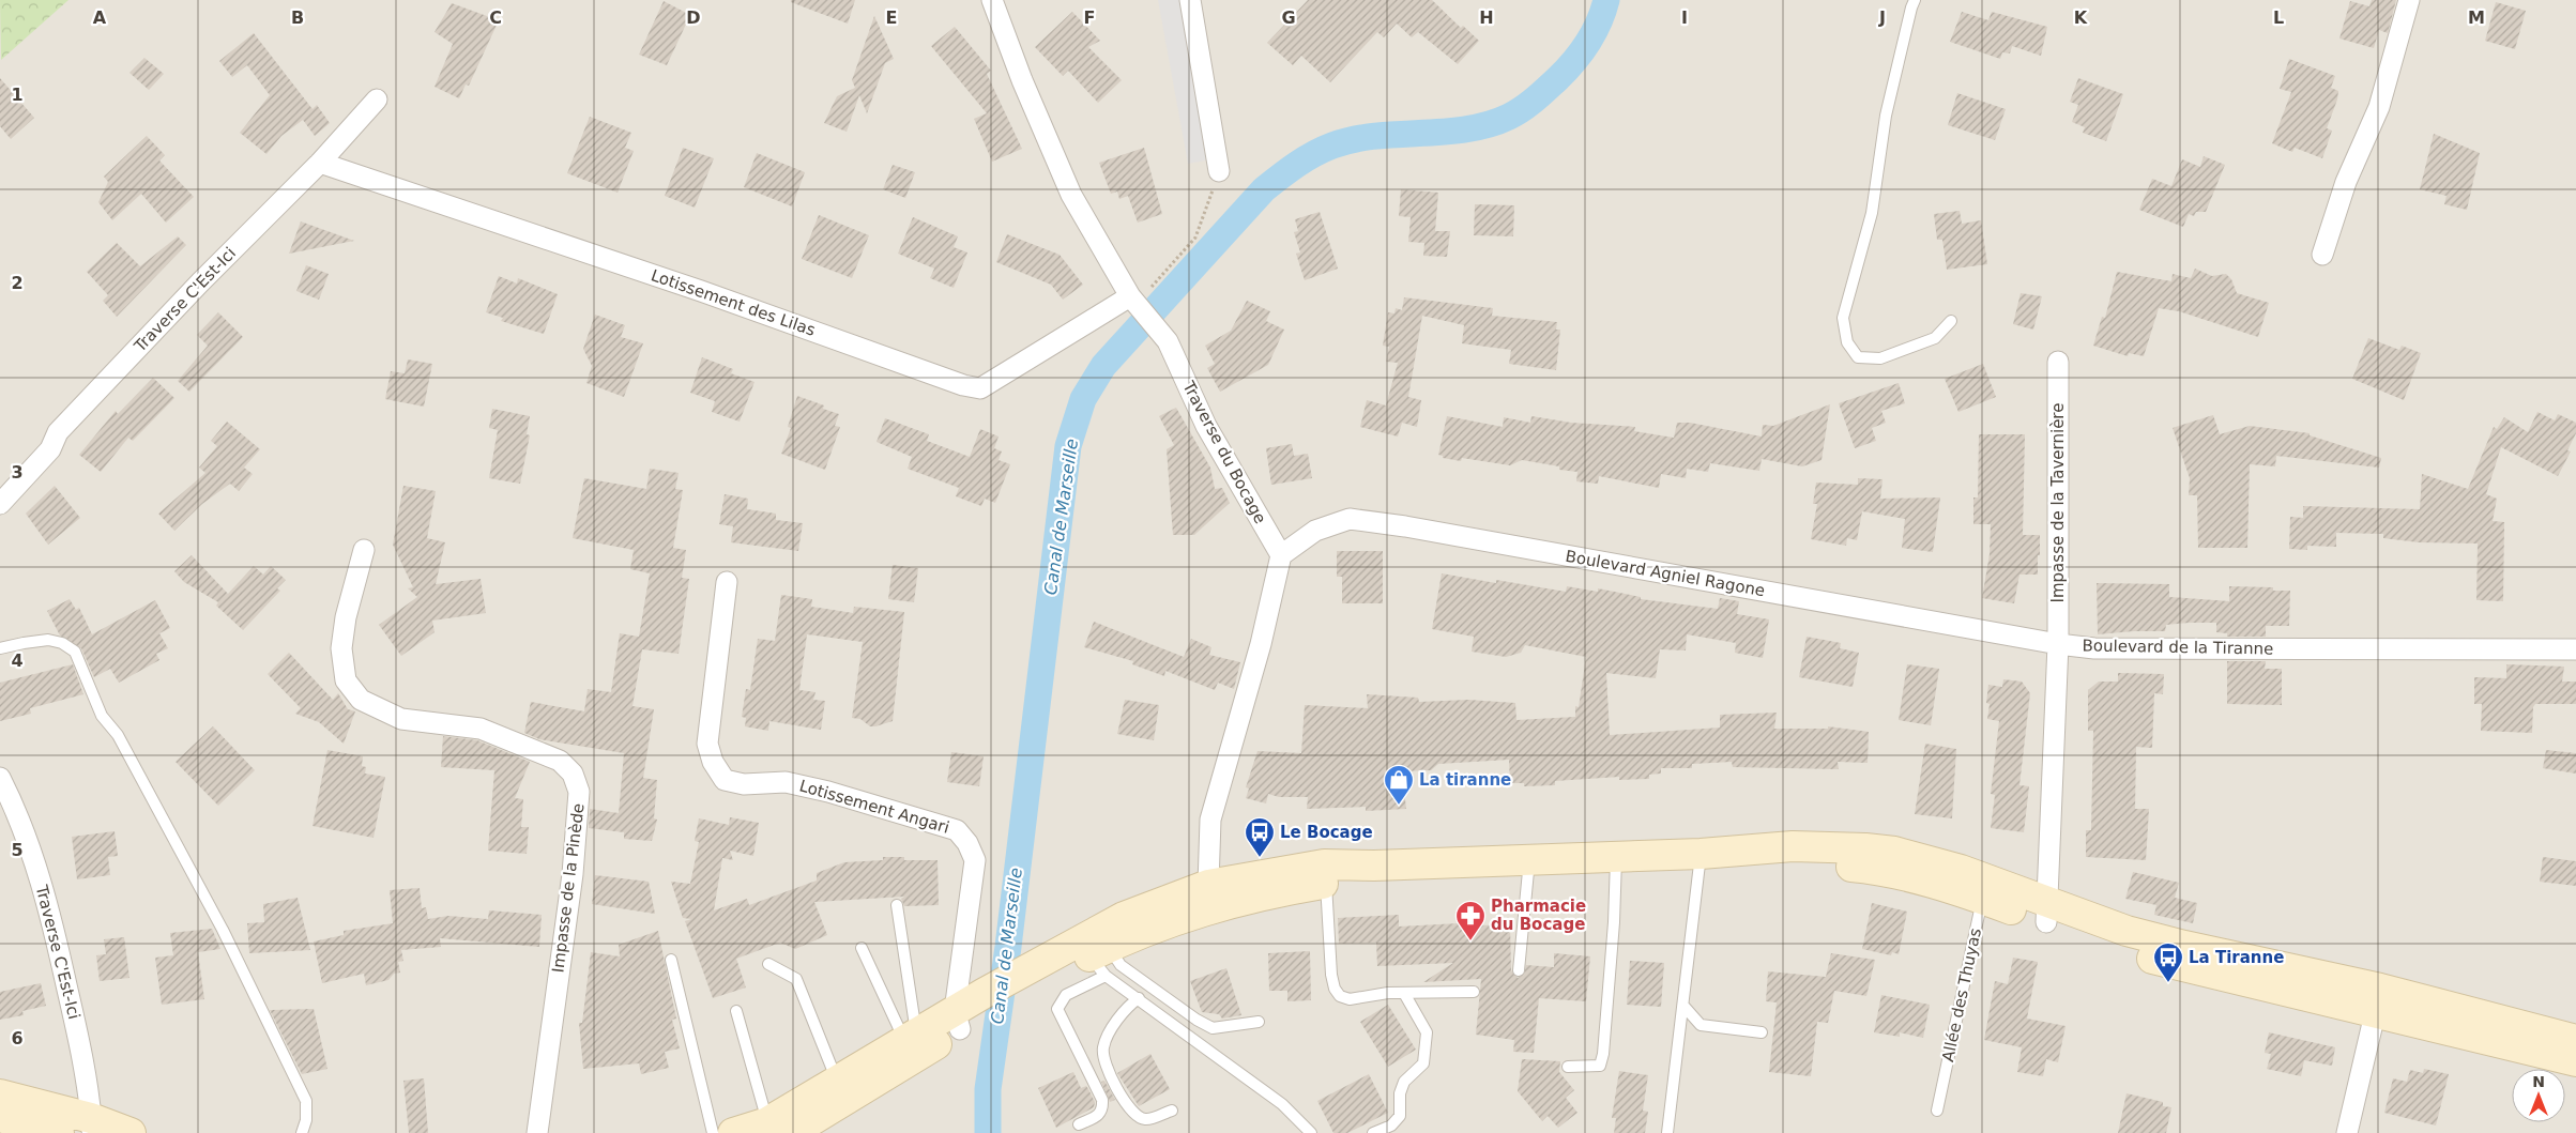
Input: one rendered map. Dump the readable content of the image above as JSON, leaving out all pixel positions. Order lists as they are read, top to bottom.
{
  "streets": {
    "street": [
      "Traverse C'Est-Ici",
      "Lotissement des Lilas",
      "Traverse du Bocage",
      "Impasse de la Tavernière",
      "Boulevard Agniel Ragone",
      "Boulevard de la Tiranne",
      "Lotissement Angari",
      "Impasse de la Pinède"
    ],
    "lane": ["Allée des Thuyas"]
  },
  "crossings": [
    ["Traverse C'Est-Ici", "Lotissement des Lilas"],
    ["Lotissement des Lilas", "Traverse du Bocage"],
    ["Traverse du Bocage", "Boulevard Agniel Ragone"],
    ["Impasse de la Tavernière", "Boulevard Agniel Ragone"],
    ["Impasse de la Tavernière", "Boulevard de la Tiranne"],
    ["Boulevard Agniel Ragone", "Boulevard de la Tiranne"]
  ],
  "water": ["Canal de Marseille"],
  "places": {
    "shop": ["La tiranne"],
    "bus stop": ["Le Bocage", "La Tiranne"],
    "pharmacy": ["Pharmacie du Bocage"]
  },
  "north": "top",
  "grid": {
    "columns": [
      "A",
      "B",
      "C",
      "D",
      "E",
      "F",
      "G",
      "H",
      "I",
      "J",
      "K",
      "L",
      "M"
    ],
    "rows": [
      "1",
      "2",
      "3",
      "4",
      "5",
      "6"
    ]
  }
}
